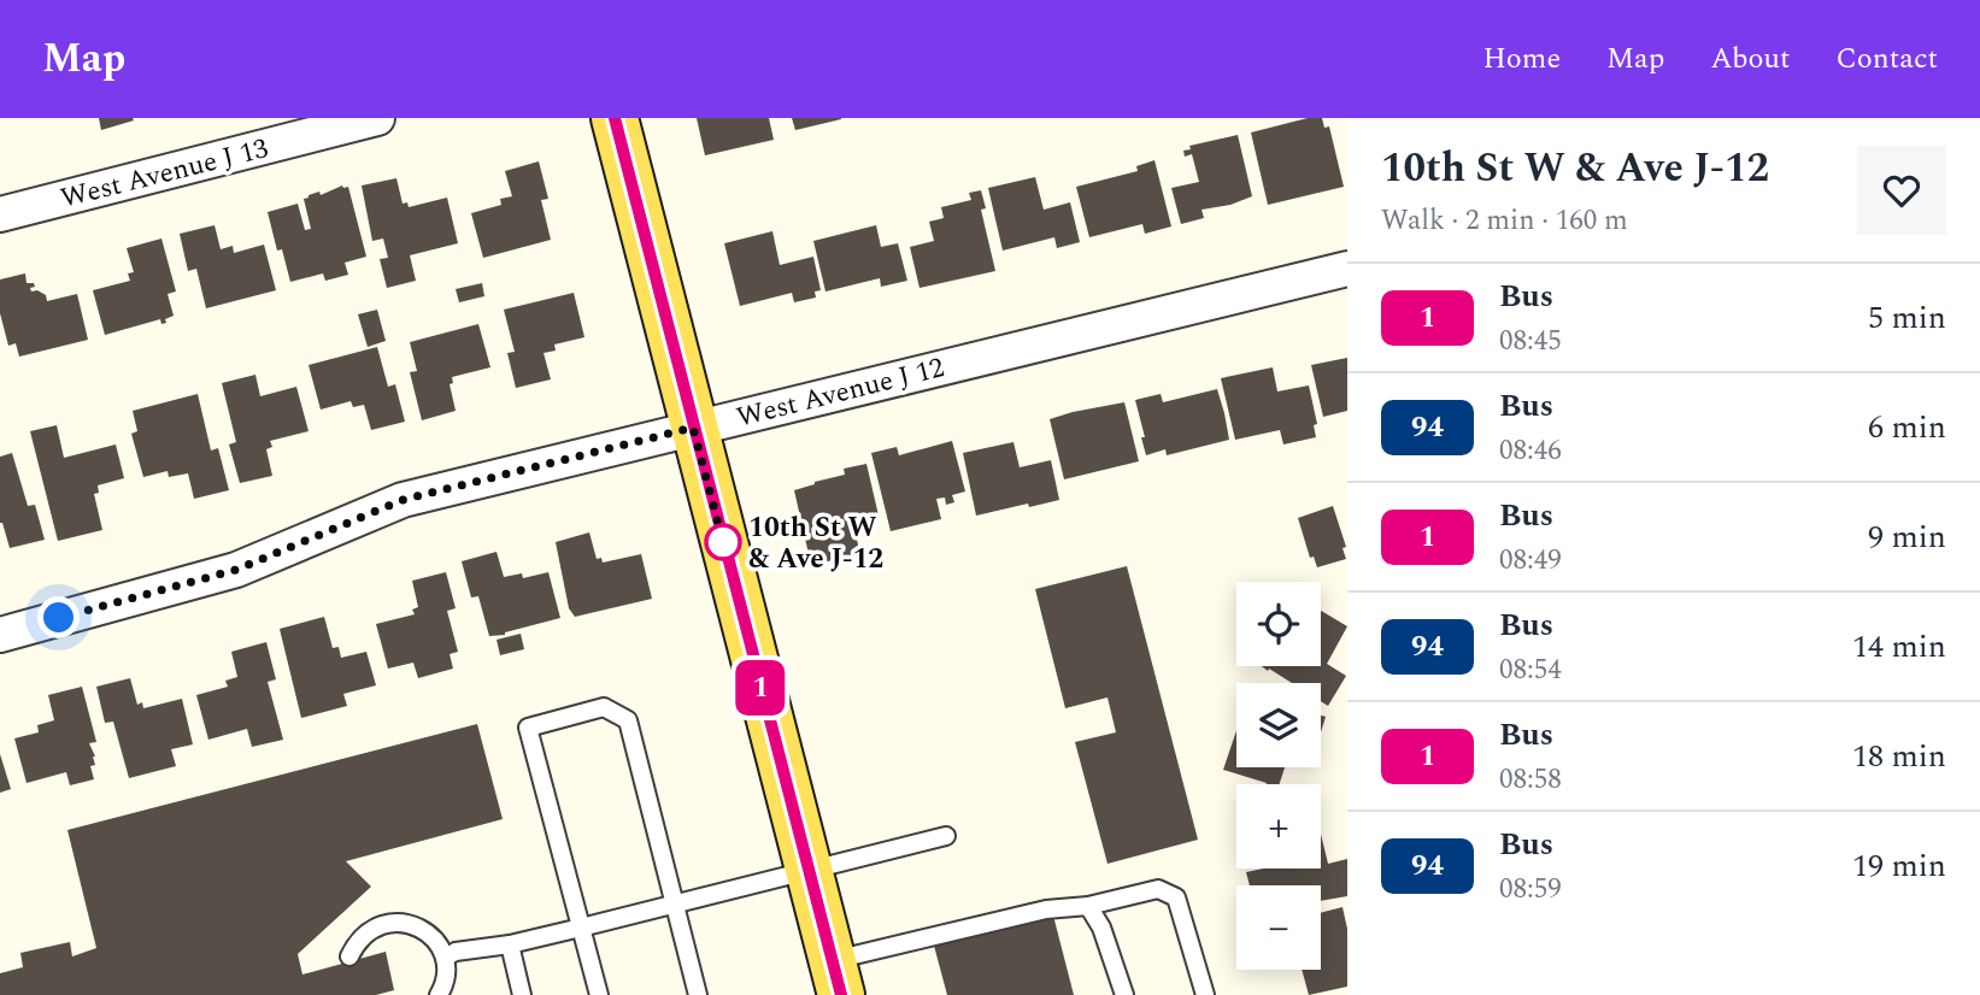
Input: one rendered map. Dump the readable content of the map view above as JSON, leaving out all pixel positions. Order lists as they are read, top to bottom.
{
  "streets": {
    "street": ["West Avenue J 13", "West Avenue J 12"]
  },
  "places": ["10th St W & Ave J-12"],
  "lines": ["bus line 1"],
  "page": {
    "header": "Map",
    "nav": [
      "Home",
      "Map",
      "About",
      "Contact"
    ],
    "on_map": "1",
    "heading": ["10th St W & Ave J-12", "Walk · 2 min · 160 m"],
    "list": [
      {
        "mark": "1",
        "name": "Bus",
        "note": "08:45",
        "value": "5 min"
      },
      {
        "mark": "94",
        "name": "Bus",
        "note": "08:46",
        "value": "6 min"
      },
      {
        "mark": "1",
        "name": "Bus",
        "note": "08:49",
        "value": "9 min"
      },
      {
        "mark": "94",
        "name": "Bus",
        "note": "08:54",
        "value": "14 min"
      },
      {
        "mark": "1",
        "name": "Bus",
        "note": "08:58",
        "value": "18 min"
      },
      {
        "mark": "94",
        "name": "Bus",
        "note": "08:59",
        "value": "19 min"
      }
    ],
    "map_buttons": ["+", "−"]
  }
}
